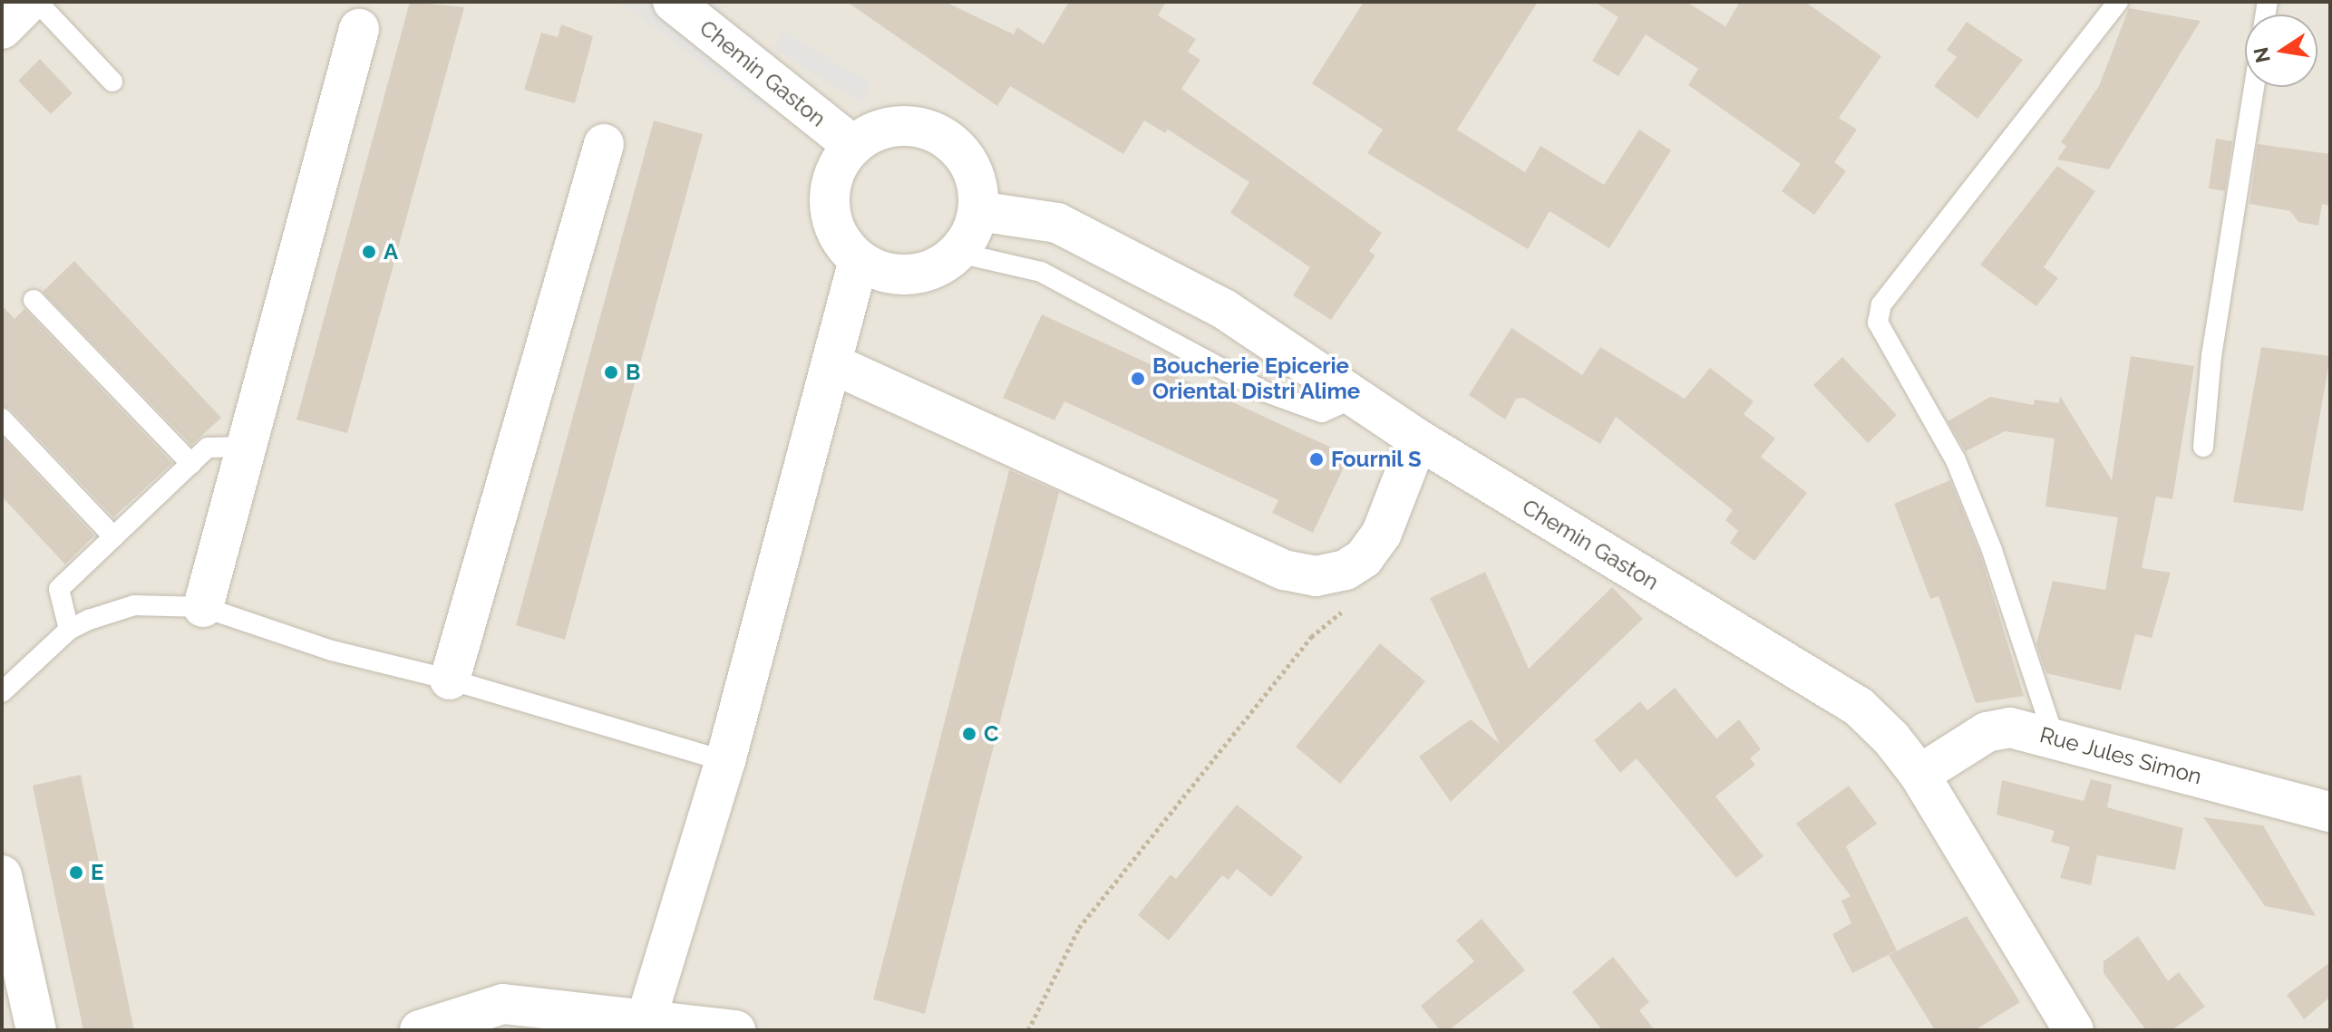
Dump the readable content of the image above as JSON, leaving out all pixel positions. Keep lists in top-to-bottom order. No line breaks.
{"streets":{"street":["Chemin Gaston","Rue Jules Simon"]},"crossings":[["Chemin Gaston","Rue Jules Simon"]],"places":["A","B","Boucherie Epicerie Oriental Distri Alime","Fournil S","C","E"],"north":"left"}
